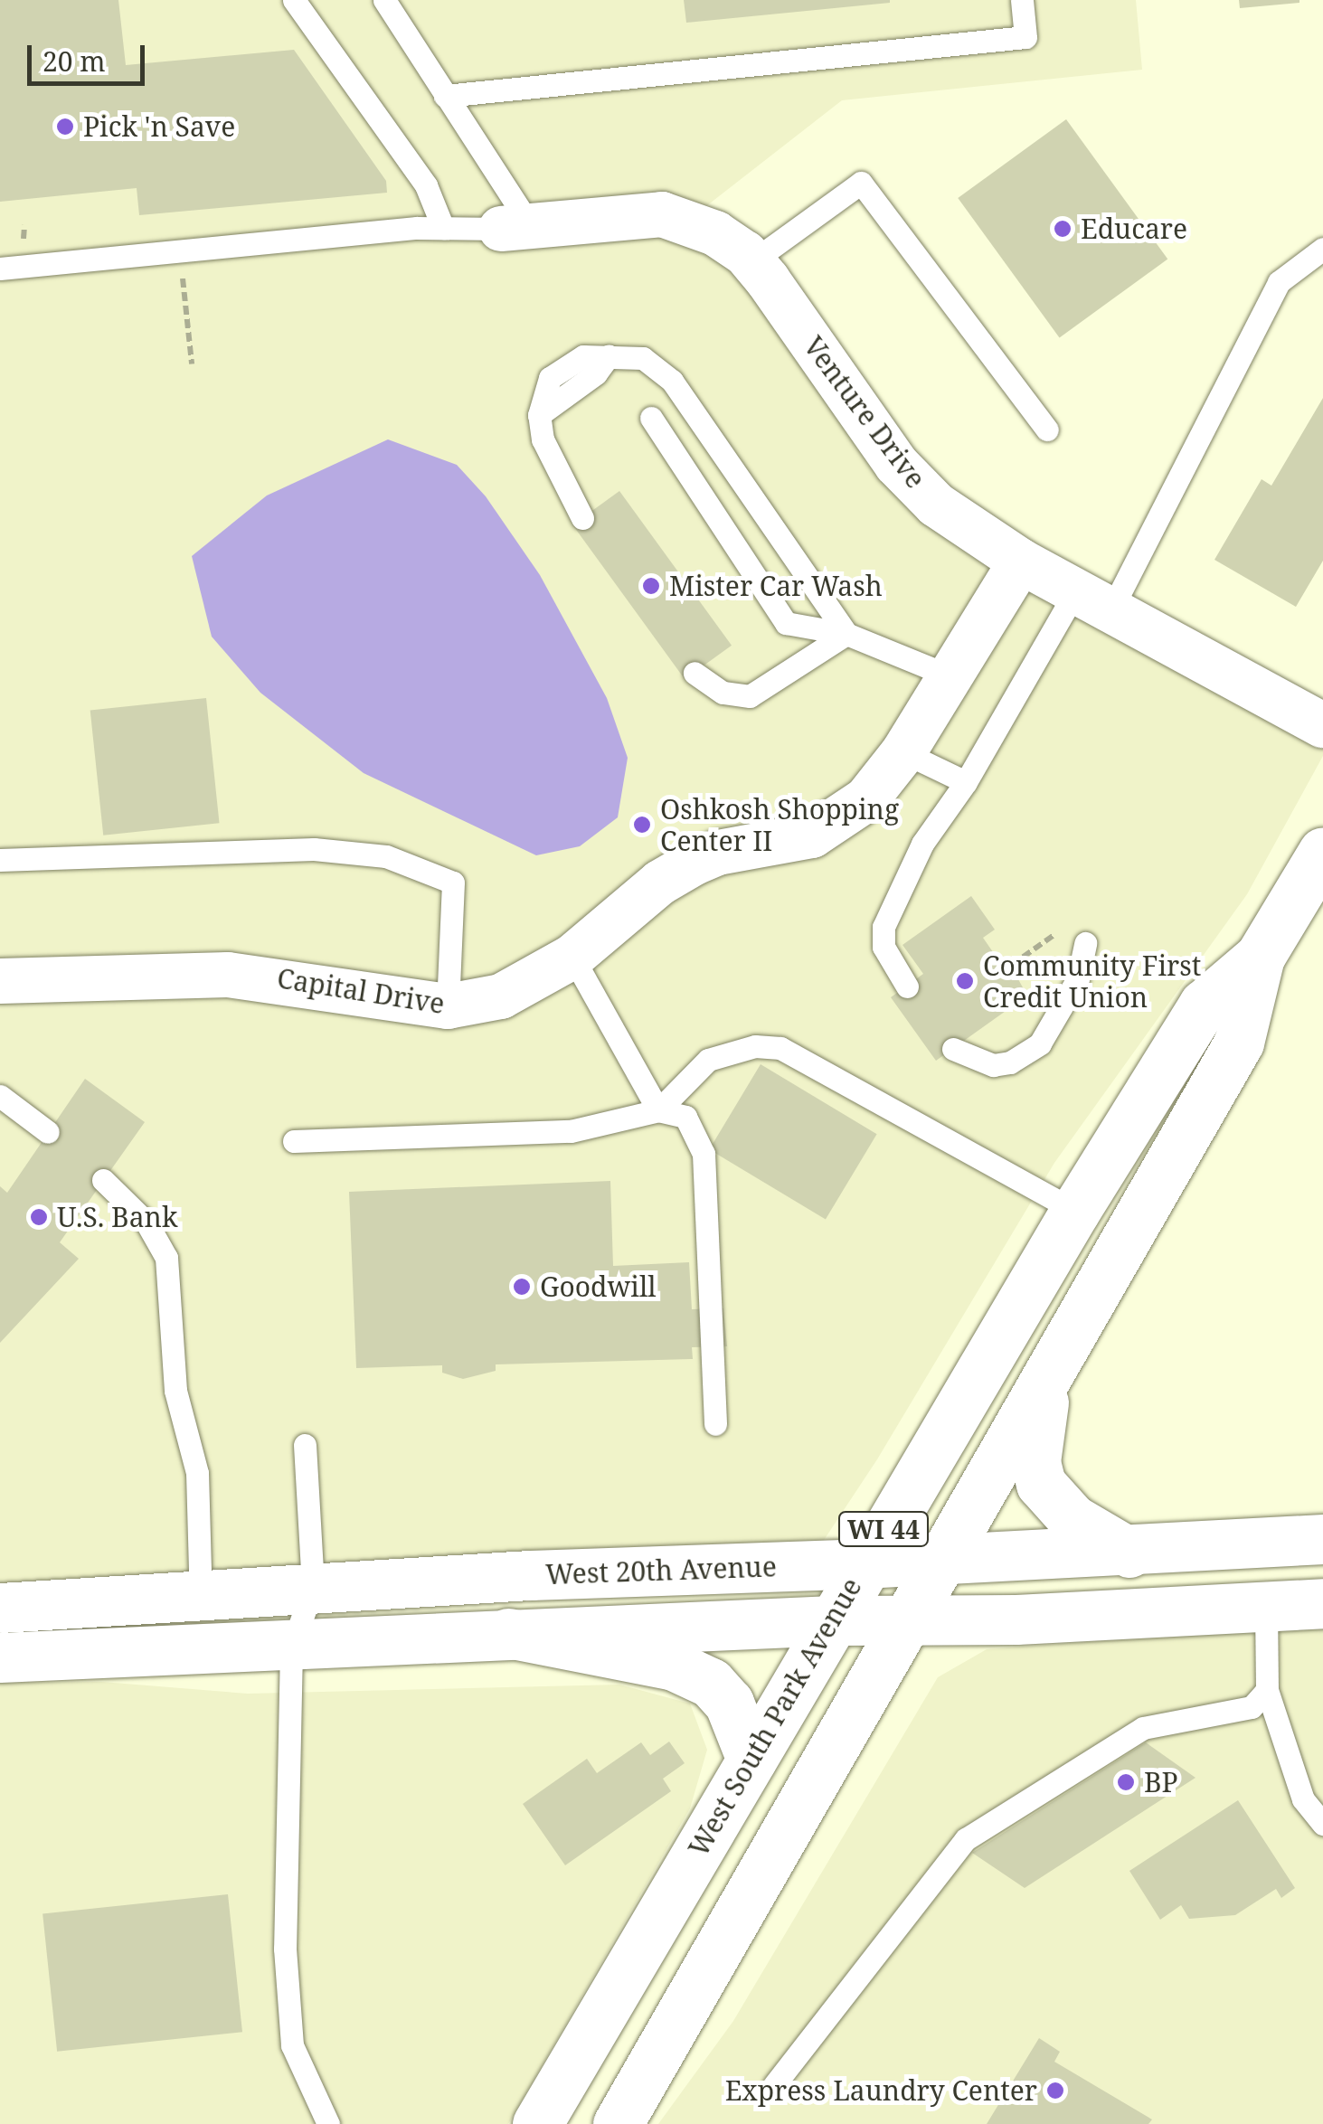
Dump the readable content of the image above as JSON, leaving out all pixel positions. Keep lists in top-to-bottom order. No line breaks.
{"streets":{"main road":["WI 44","West 20th Avenue","West South Park Avenue"],"street":["Venture Drive","Capital Drive"]},"crossings":[["Venture Drive","Capital Drive"],["West 20th Avenue","West South Park Avenue"]],"places":["Pick 'n Save","Educare","Mister Car Wash","Oshkosh Shopping Center II","Community First Credit Union","U.S. Bank","Goodwill","BP","Express Laundry Center"],"scale_bar":"20 m"}
